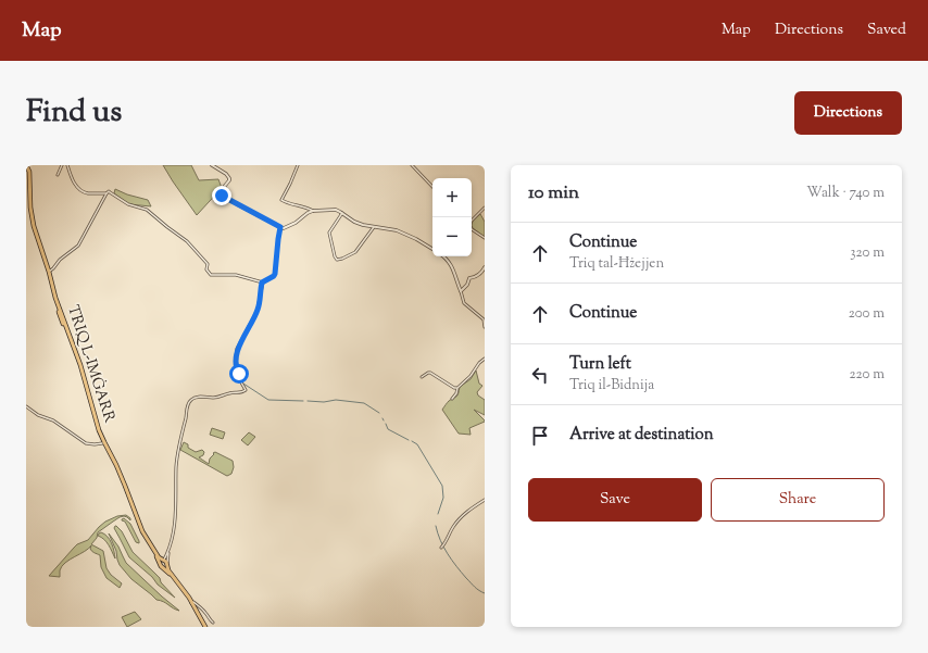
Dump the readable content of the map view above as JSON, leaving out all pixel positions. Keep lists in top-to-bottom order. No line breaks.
{"streets":{"main road":["TRIQ L-IMĠARR"]},"page":{"header":"Map","nav":["Map","Directions","Saved"],"title":"Find us","buttons":["Directions",["Save","Share"]],"heading":["10 min","Walk · 740 m"],"map_buttons":["+","−"],"list":[["Continue","Triq tal-Ħżejjen","320 m"],["Continue","200 m"],["Turn left","Triq il-Bidnija","220 m"],"Arrive at destination"]}}
